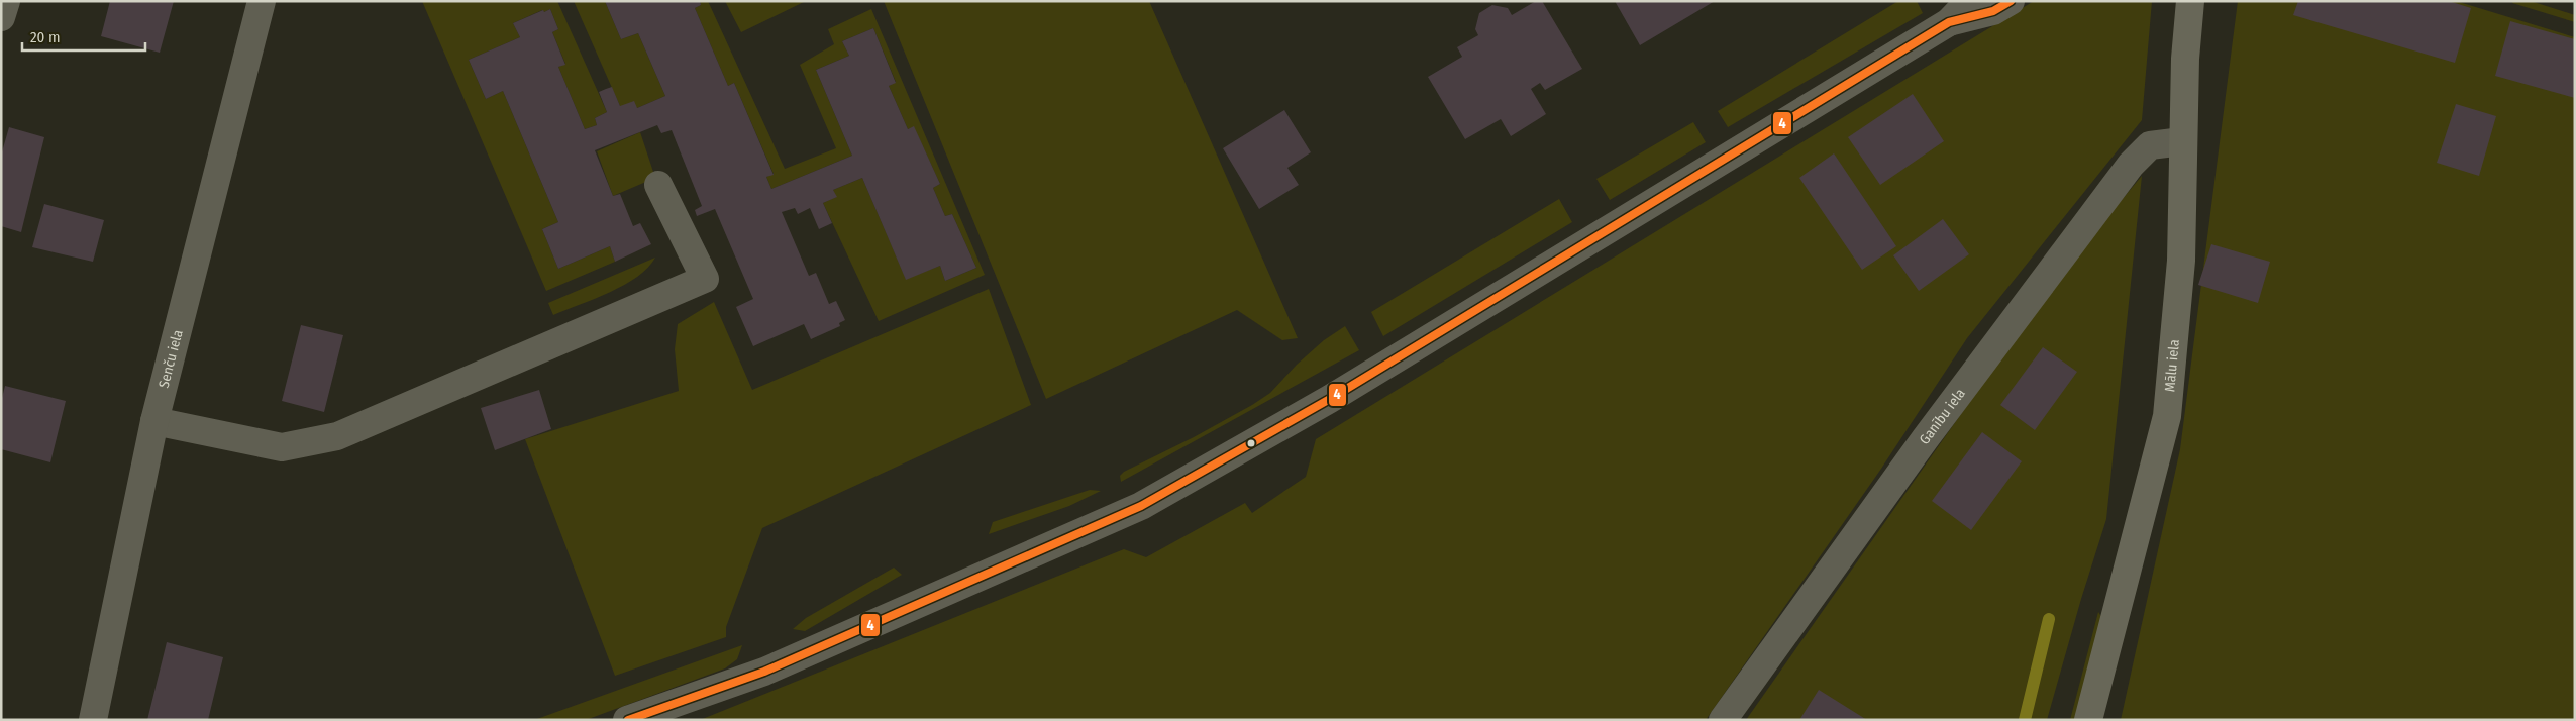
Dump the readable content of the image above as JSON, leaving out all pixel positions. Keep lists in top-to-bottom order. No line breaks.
{"streets":{"main road":["Mālu iela"],"street":["Senču iela","Ganību iela"]},"crossings":[["Mālu iela","Ganību iela"]],"lines":["transit line 4"],"scale_bar":"20 m"}
